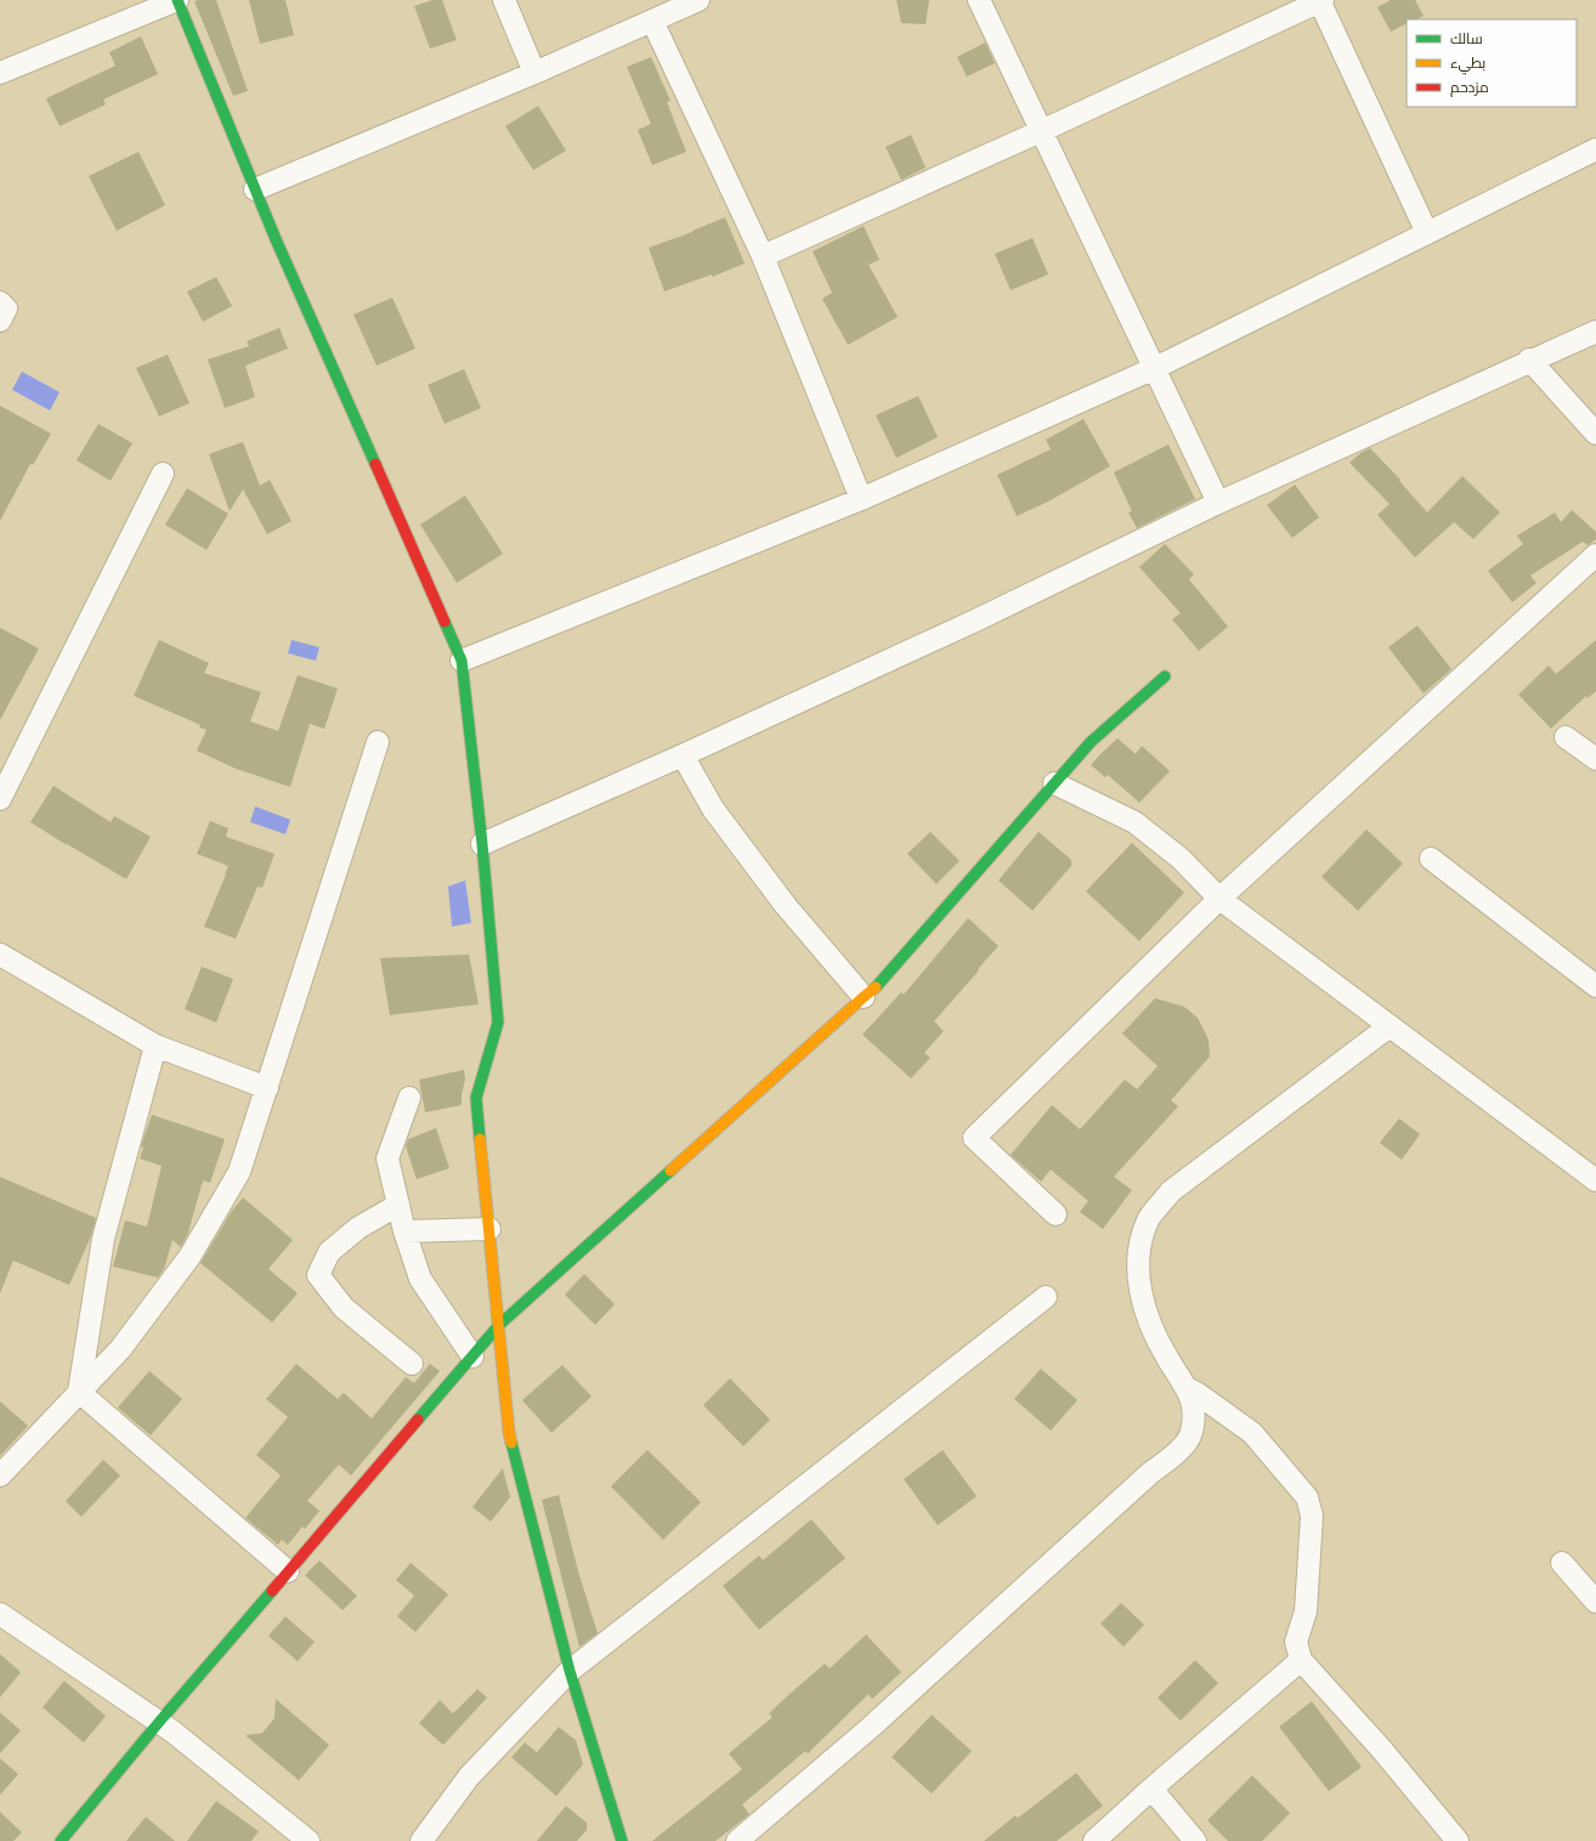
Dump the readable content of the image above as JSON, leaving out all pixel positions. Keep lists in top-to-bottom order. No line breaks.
{"legend":["سالك","بطيء","مزدحم"]}
